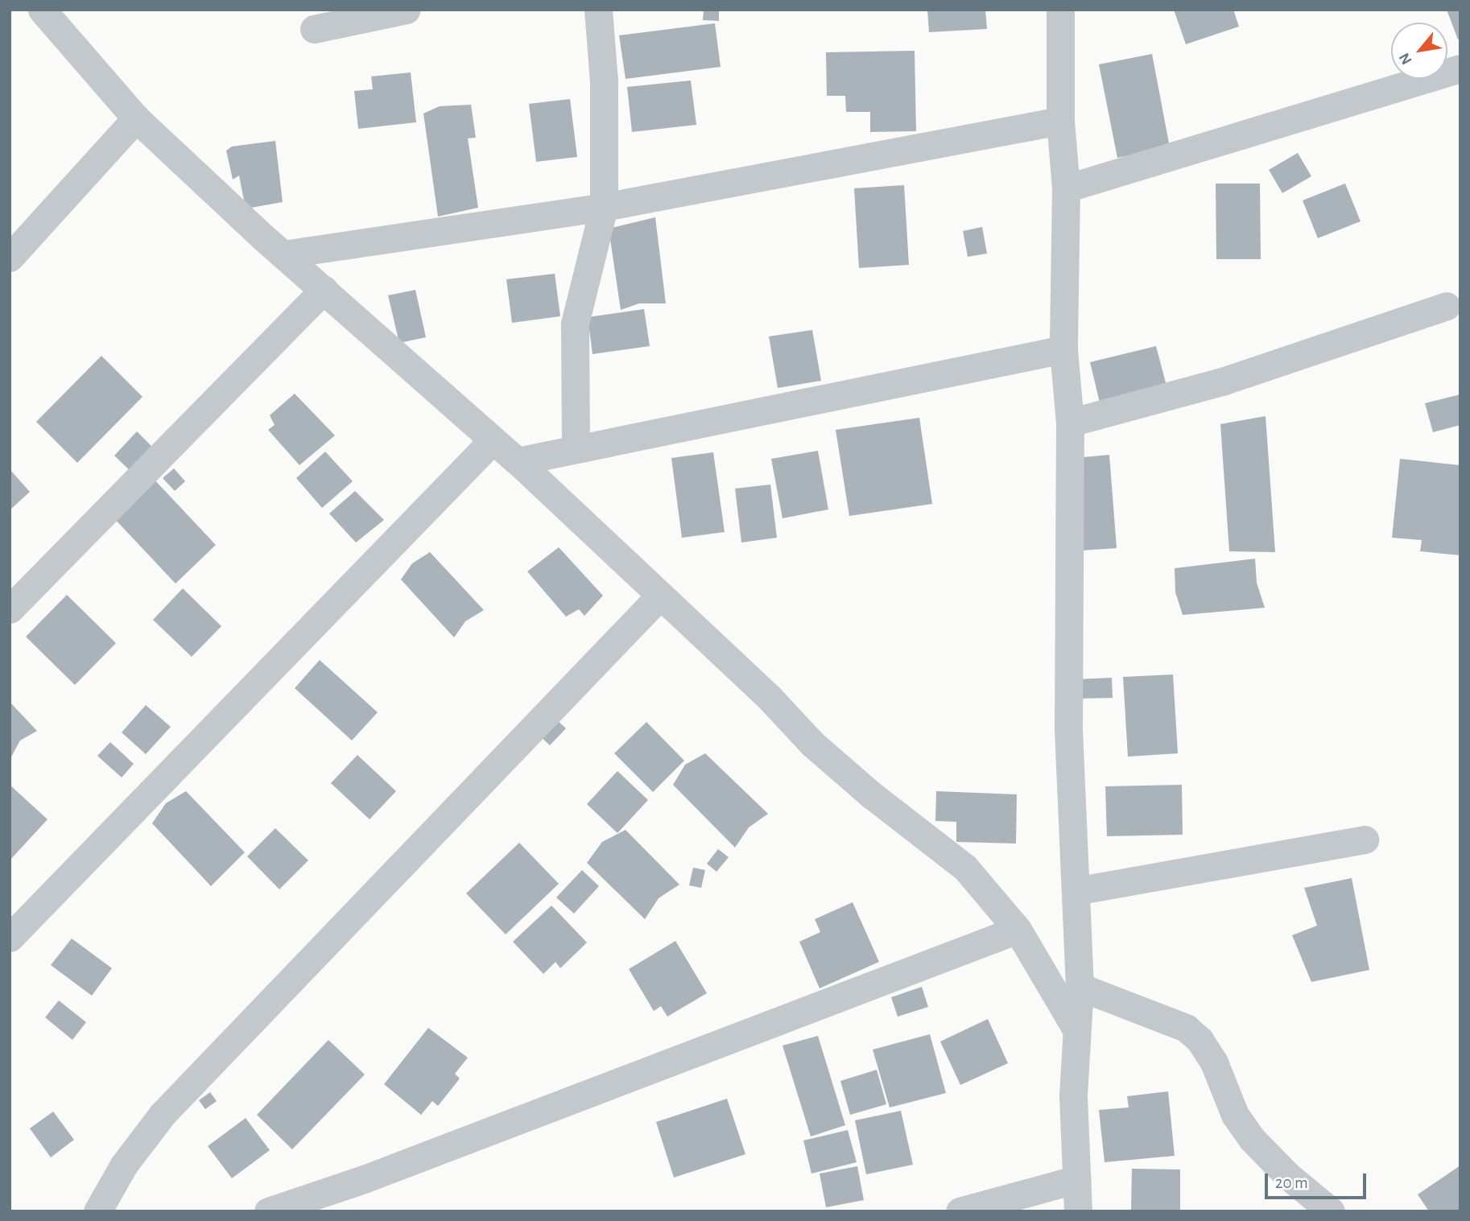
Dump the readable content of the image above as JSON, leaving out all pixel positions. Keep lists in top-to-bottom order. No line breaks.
{"scale_bar":"20 m","north":"bottom left"}
